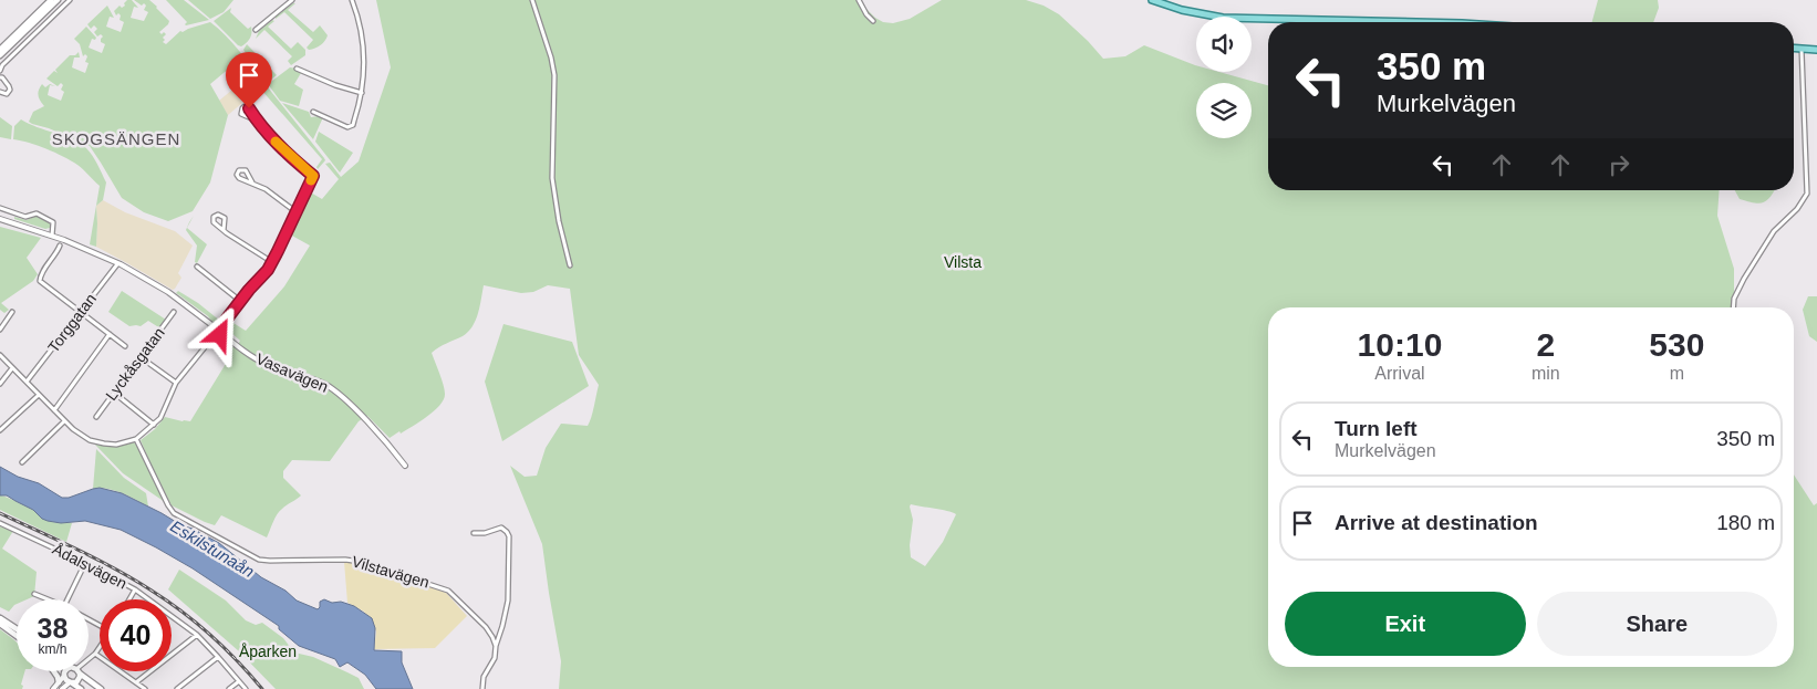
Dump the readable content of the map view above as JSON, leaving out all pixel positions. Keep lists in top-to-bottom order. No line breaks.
{"streets":{"street":["Torggatan","Lyckåsgatan","Vasavägen","Ådalsvägen","Vilstavägen"]},"districts":["SKOGSÄNGEN"],"water":["Eskilstunaån"],"parks":["Vilsta","Åparken"],"page":{"turn":["350 m","Murkelvägen"],"eta":["10:10","Arrival","2","min","530","m"],"list":[{"name":"Turn left","note":"Murkelvägen","value":"350 m"},{"name":"Arrive at destination","value":"180 m"}],"buttons":["Exit","Share"],"speed":"38 km/h","limit":"40"}}
